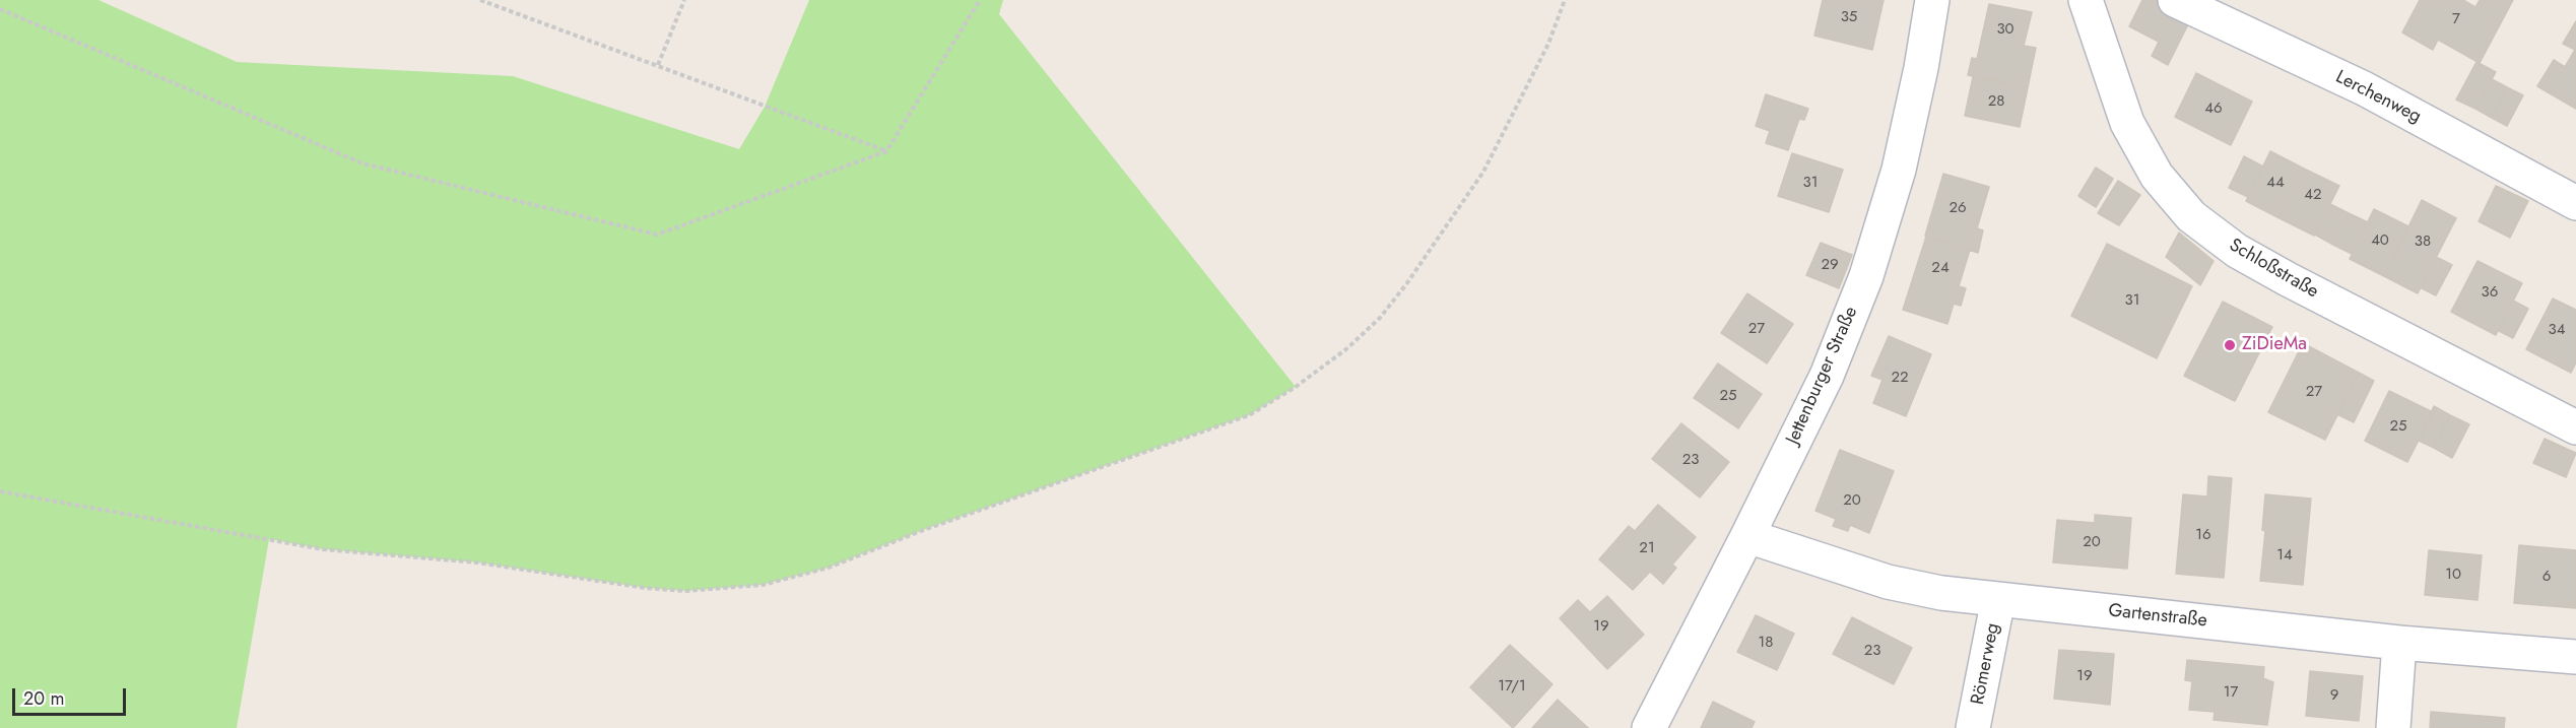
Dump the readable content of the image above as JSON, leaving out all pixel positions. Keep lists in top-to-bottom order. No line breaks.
{"streets":{"street":["Lerchenweg","Schloßstraße","Jettenburger Straße","Gartenstraße","Römerweg"]},"crossings":[["Jettenburger Straße","Gartenstraße"],["Gartenstraße","Römerweg"]],"places":["ZiDieMa"],"house_numbers":["35","7","30","28","46","31","44","42","26","40","38","29","24","36","31","27","34","22","27","25","25","23","20","16","20","21","14","10","6","19","18","23","19","17/1","17","9"],"scale_bar":"20 m"}
